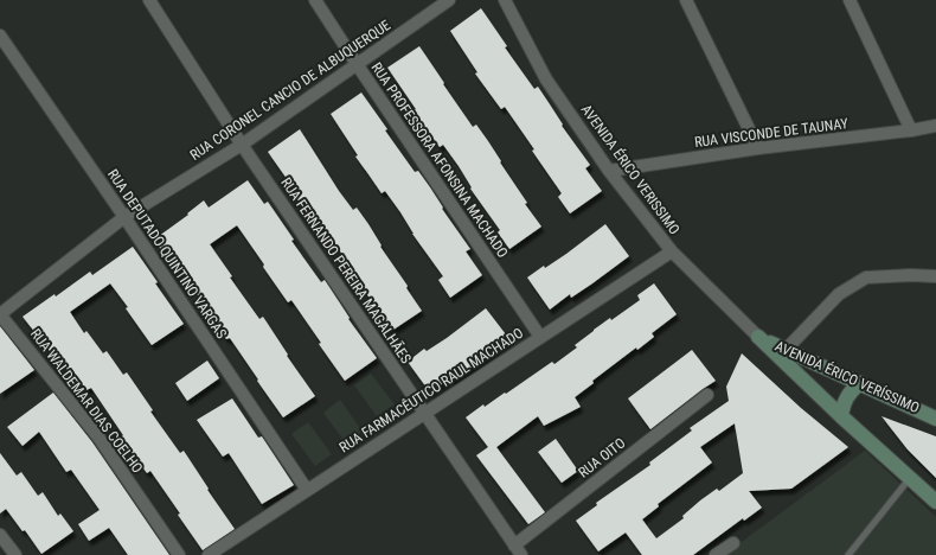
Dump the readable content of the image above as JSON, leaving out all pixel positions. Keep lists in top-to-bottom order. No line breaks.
{"streets":{"street":["RUA CORONEL CANCIO DE ALBUQUERQUE","RUA VISCONDE DE TAUNAY","RUA PROFESSORA AFONSINA MACHADO","AVENIDA ÉRICO VERISSIMO","RUA DEPUTADO QUINTINO VARGAS","RUA FERNANDO PEREIRA MAGALHÃES","AVENIDA ÉRICO VERÍSSIMO","RUA FARMACÊUTICO RAUL MACHADO","RUA WALDEMAR DIAS COELHO","RUA OITO"]},"crossings":[["RUA CORONEL CANCIO DE ALBUQUERQUE","RUA PROFESSORA AFONSINA MACHADO"],["RUA CORONEL CANCIO DE ALBUQUERQUE","RUA DEPUTADO QUINTINO VARGAS"],["RUA CORONEL CANCIO DE ALBUQUERQUE","RUA FERNANDO PEREIRA MAGALHÃES"],["RUA CORONEL CANCIO DE ALBUQUERQUE","RUA WALDEMAR DIAS COELHO"],["RUA VISCONDE DE TAUNAY","AVENIDA ÉRICO VERISSIMO"],["RUA PROFESSORA AFONSINA MACHADO","RUA FARMACÊUTICO RAUL MACHADO"],["AVENIDA ÉRICO VERISSIMO","AVENIDA ÉRICO VERÍSSIMO"],["AVENIDA ÉRICO VERISSIMO","RUA FARMACÊUTICO RAUL MACHADO"],["RUA DEPUTADO QUINTINO VARGAS","RUA FARMACÊUTICO RAUL MACHADO"],["RUA FERNANDO PEREIRA MAGALHÃES","RUA FARMACÊUTICO RAUL MACHADO"],["RUA FERNANDO PEREIRA MAGALHÃES","RUA OITO"]]}
